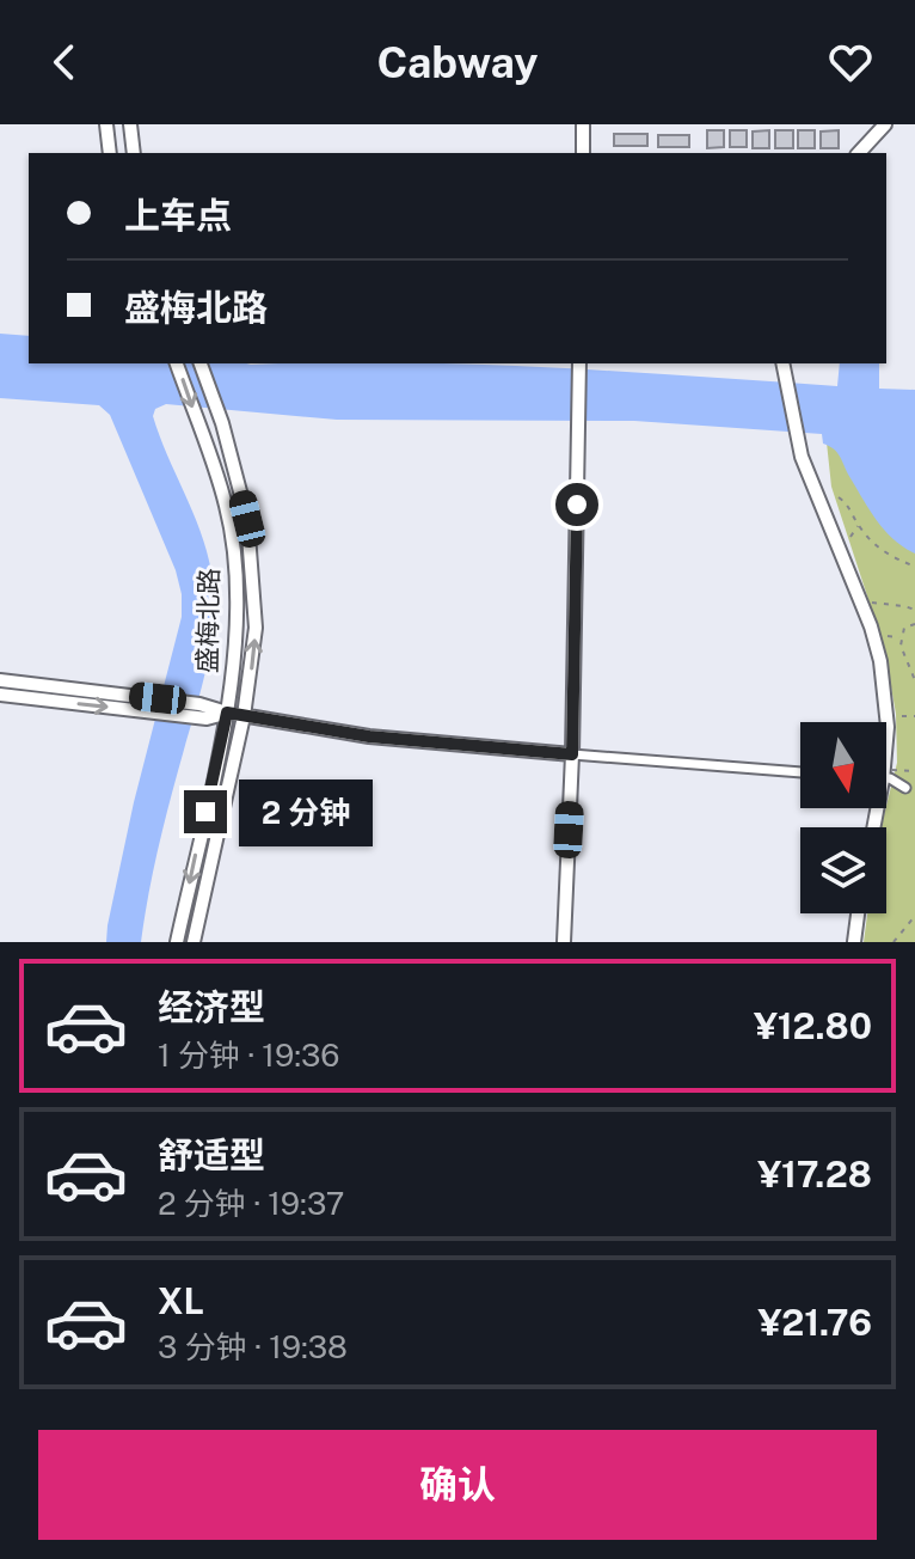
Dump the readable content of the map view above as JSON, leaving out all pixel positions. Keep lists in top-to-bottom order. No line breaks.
{"streets":{"main road":["盛梅北路"]},"north":"bottom","page":{"header":"Cabway","banner":["上车点","盛梅北路"],"bubble":"2 分钟","list":[{"name":"经济型","note":"1 分钟 · 19:36","value":"¥12.80"},{"name":"舒适型","note":"2 分钟 · 19:37","value":"¥17.28"},{"name":"XL","note":"3 分钟 · 19:38","value":"¥21.76"}],"buttons":"确认"}}
